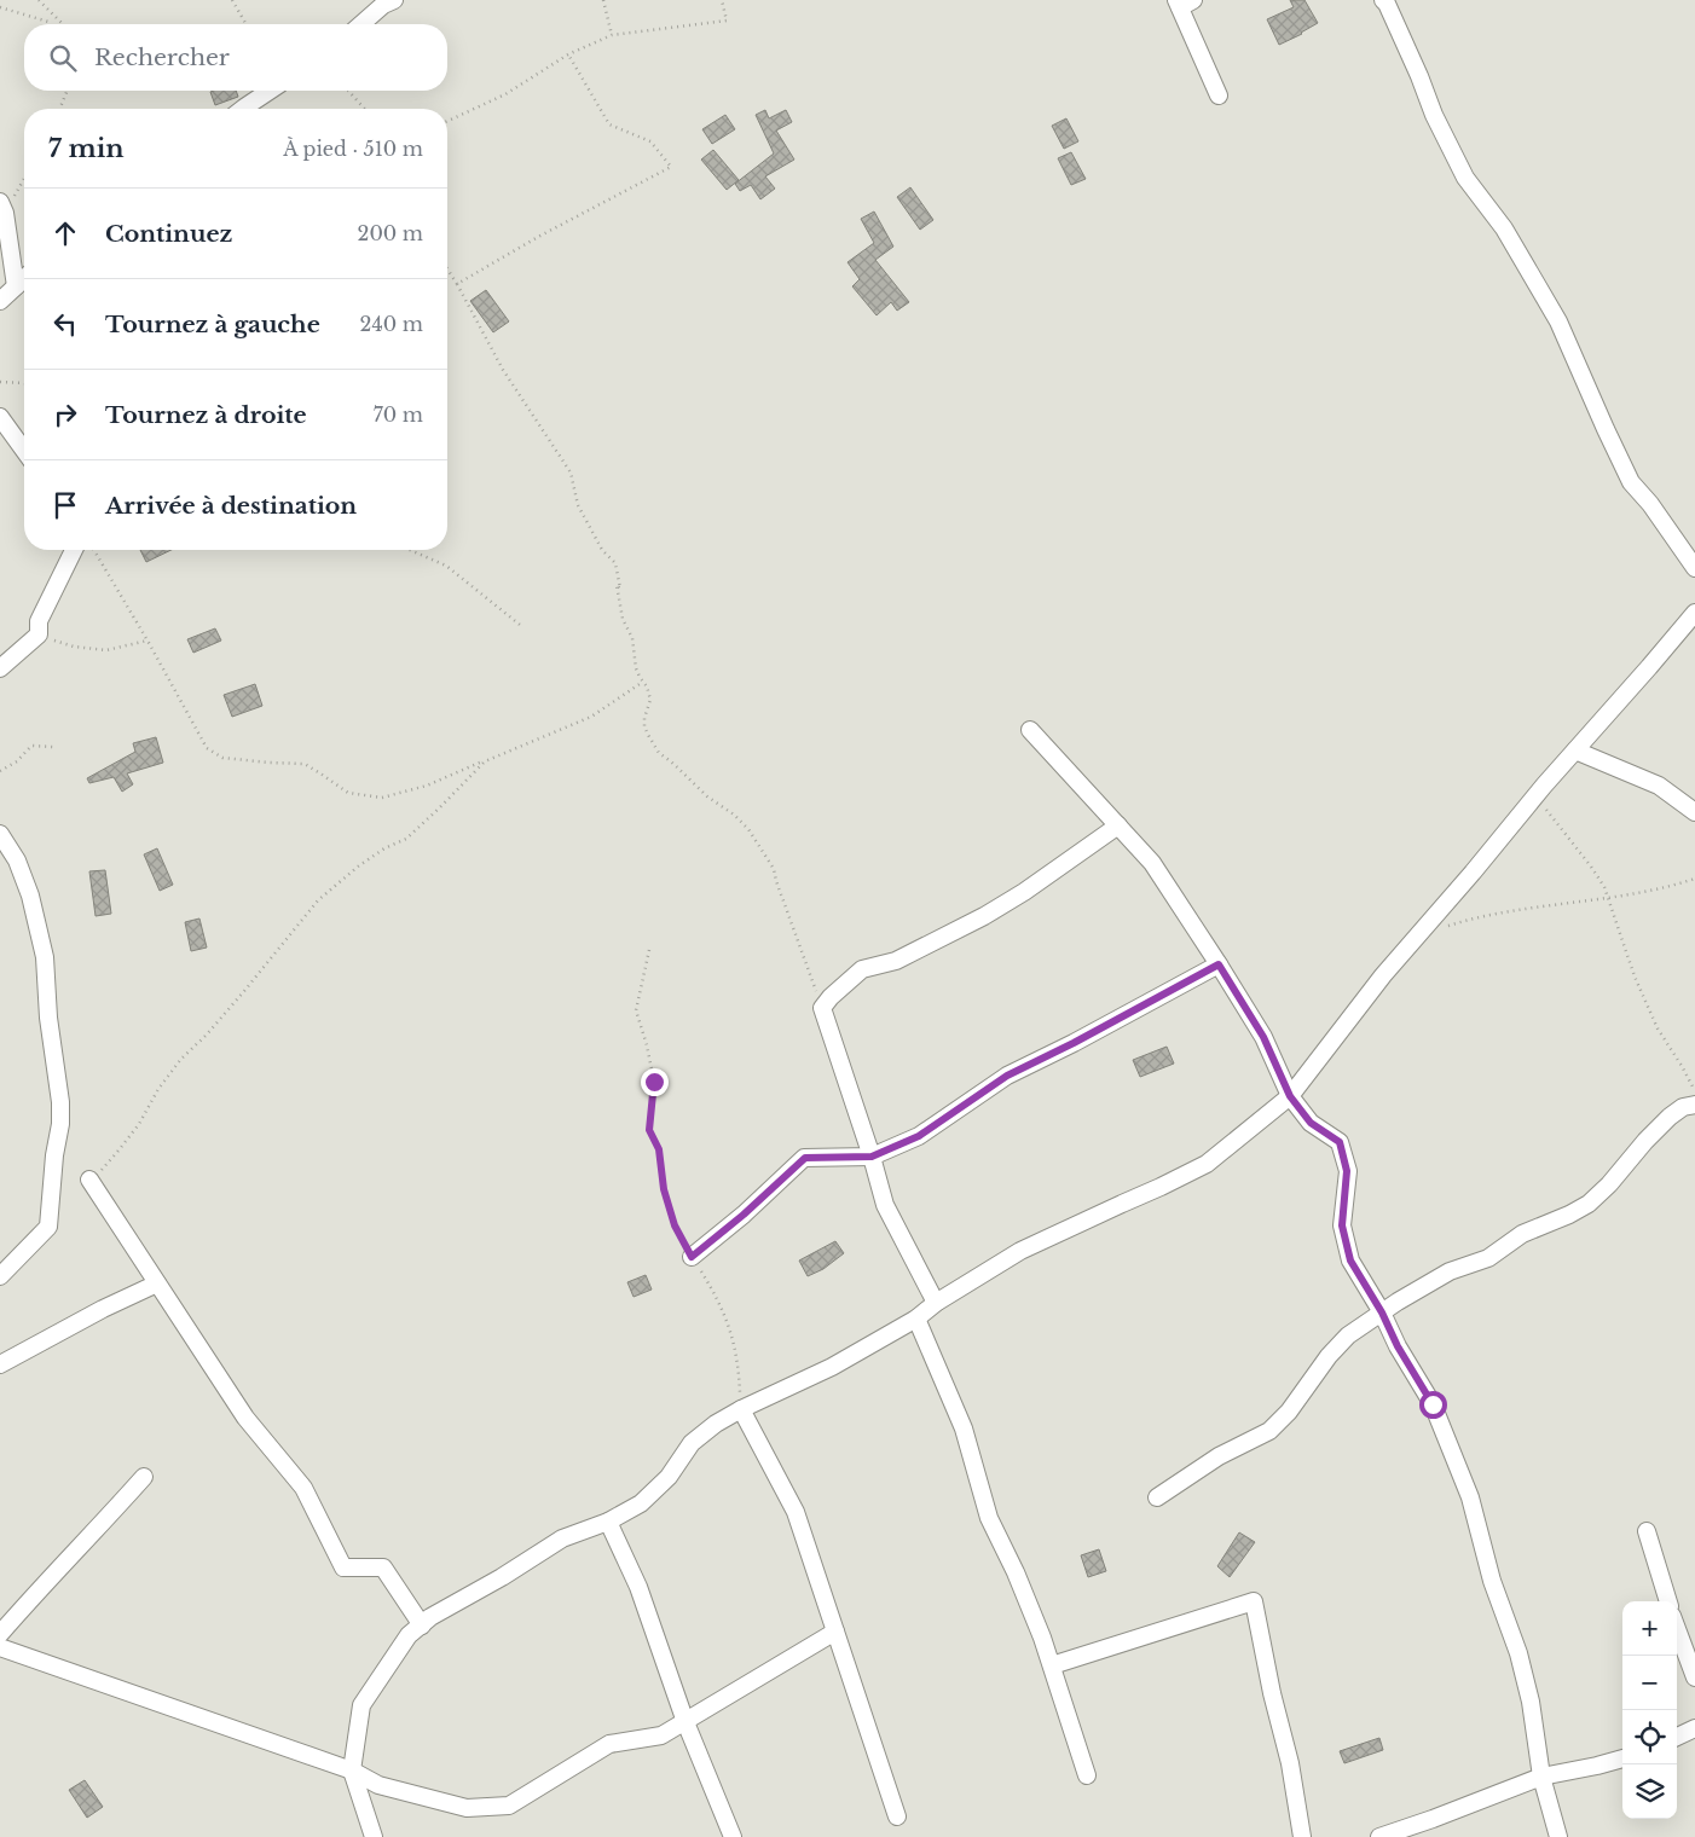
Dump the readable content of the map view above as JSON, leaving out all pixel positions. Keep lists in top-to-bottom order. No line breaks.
{"page":{"search":"Rechercher","heading":["7 min","À pied · 510 m"],"list":[["Continuez","200 m"],["Tournez à gauche","240 m"],["Tournez à droite","70 m"],"Arrivée à destination"],"map_buttons":["+","−"]}}
